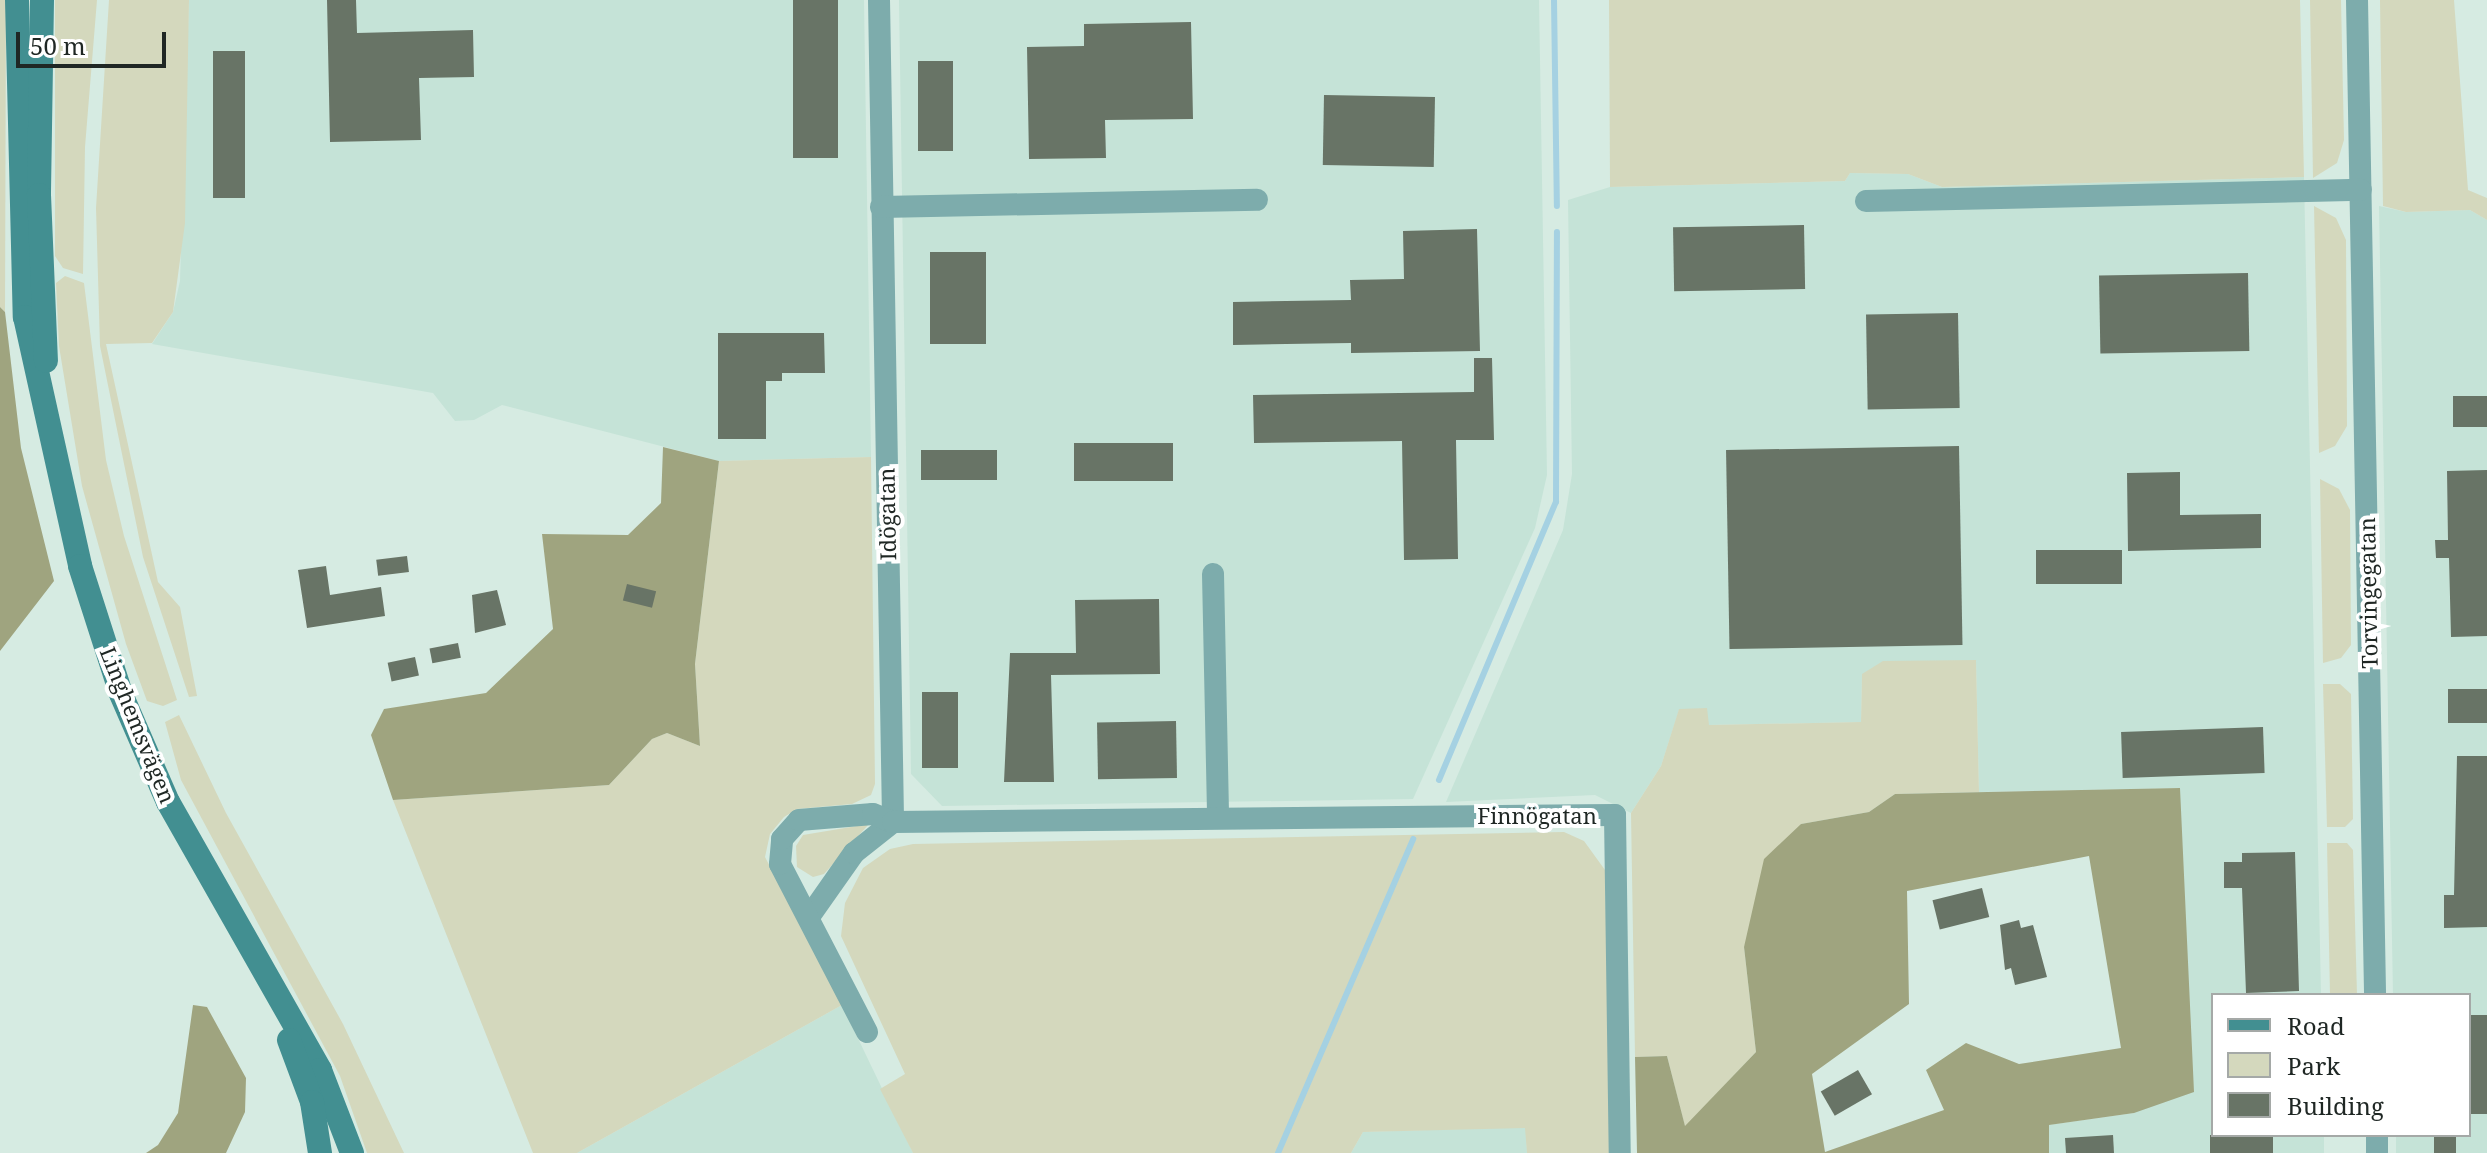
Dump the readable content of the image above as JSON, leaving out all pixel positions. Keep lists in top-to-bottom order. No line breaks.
{"streets":{"main road":["Linghemsvägen"],"street":["Idögatan","Torvingegatan","Finnögatan"]},"crossings":[["Idögatan","Finnögatan"]],"legend":["Road","Park","Building"],"scale_bar":"50 m"}
